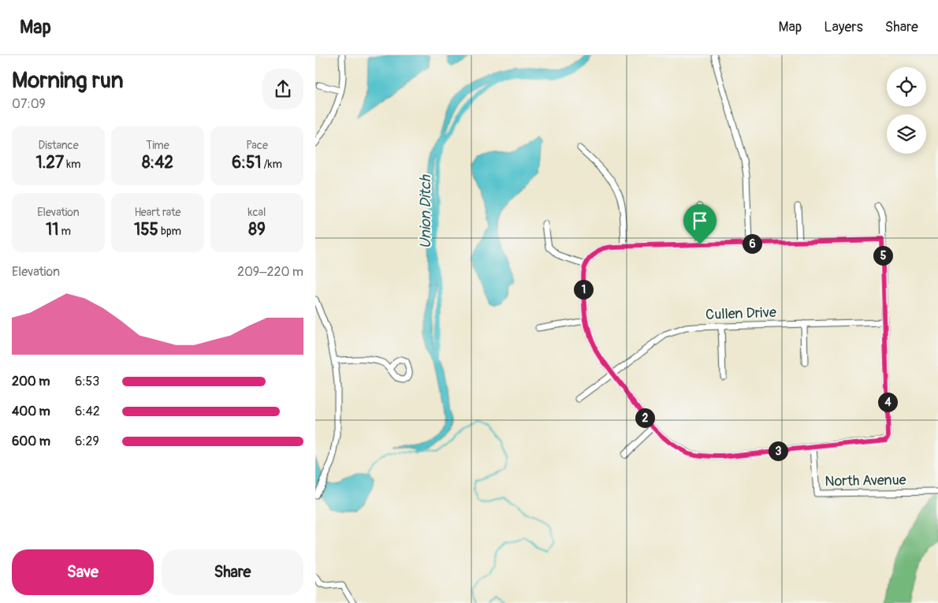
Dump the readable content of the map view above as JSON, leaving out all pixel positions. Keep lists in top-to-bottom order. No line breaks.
{"streets":{"street":["Cullen Drive","North Avenue"]},"water":["Union Ditch"],"page":{"header":"Map","nav":["Map","Layers","Share"],"heading":["Morning run","07:09"],"stats":[["Distance","1.27 km"],["Time","8:42"],["Pace","6:51 /km"],["Elevation","11 m"],["Heart rate","155 bpm"],["kcal","89"]],"pins":["6","5","1","4","2","3"],"chart":["Elevation","209–220 m"],"list":[{"name":"200 m","note":"6:53"},{"name":"400 m","note":"6:42"},{"name":"600 m","note":"6:29"}],"buttons":["Save","Share"]}}
